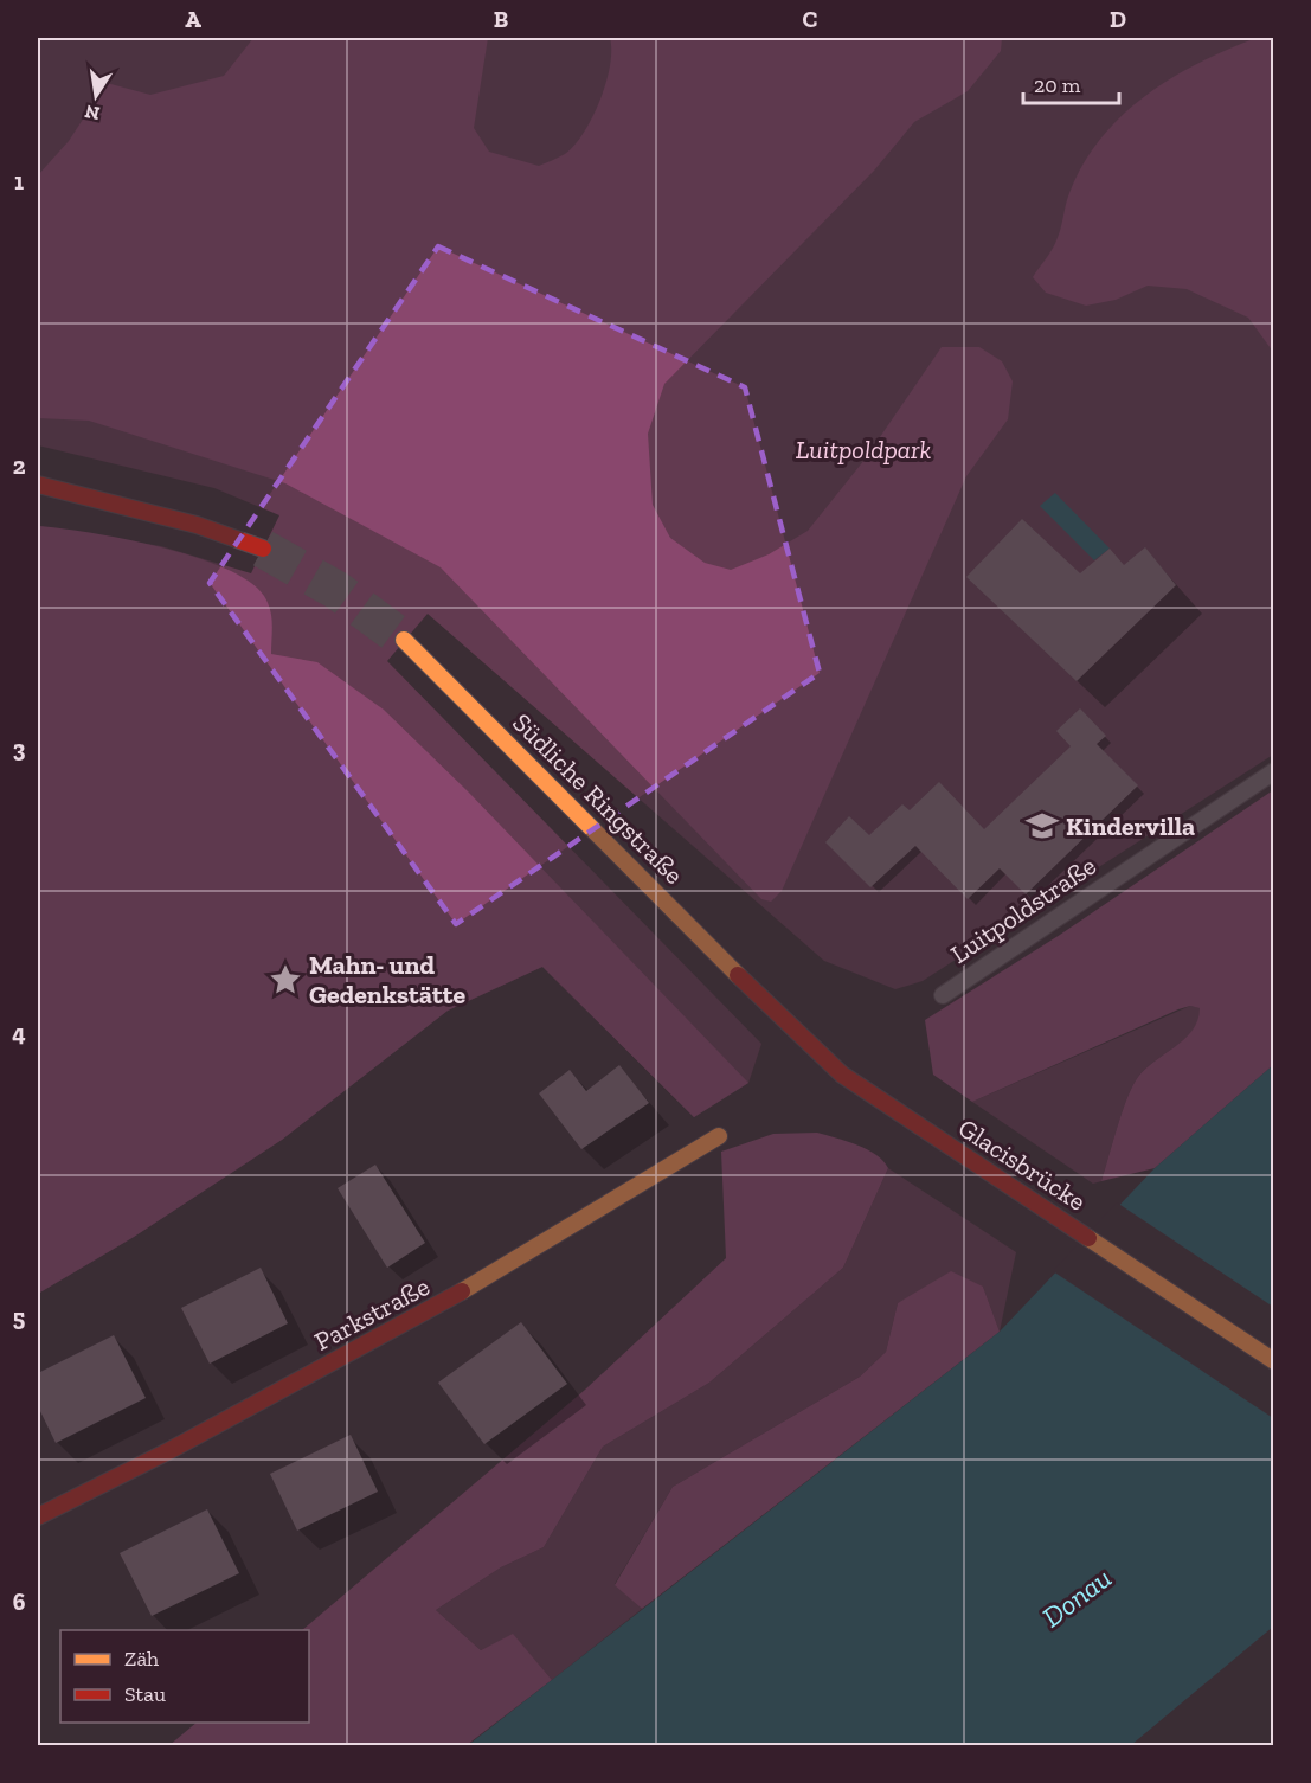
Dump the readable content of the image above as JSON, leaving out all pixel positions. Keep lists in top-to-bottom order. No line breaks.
{"streets":{"main road":["Südliche Ringstraße","Glacisbrücke","Parkstraße"],"lane":["Luitpoldstraße"]},"crossings":[["Südliche Ringstraße","Glacisbrücke"]],"water":["Donau"],"parks":["Luitpoldpark"],"places":{"school or university":["Kindervilla"],"place":["Mahn- und Gedenkstätte"]},"legend":["Zäh","Stau"],"scale_bar":"20 m","north":"bottom","grid":{"columns":["A","B","C","D"],"rows":["1","2","3","4","5","6"]}}
